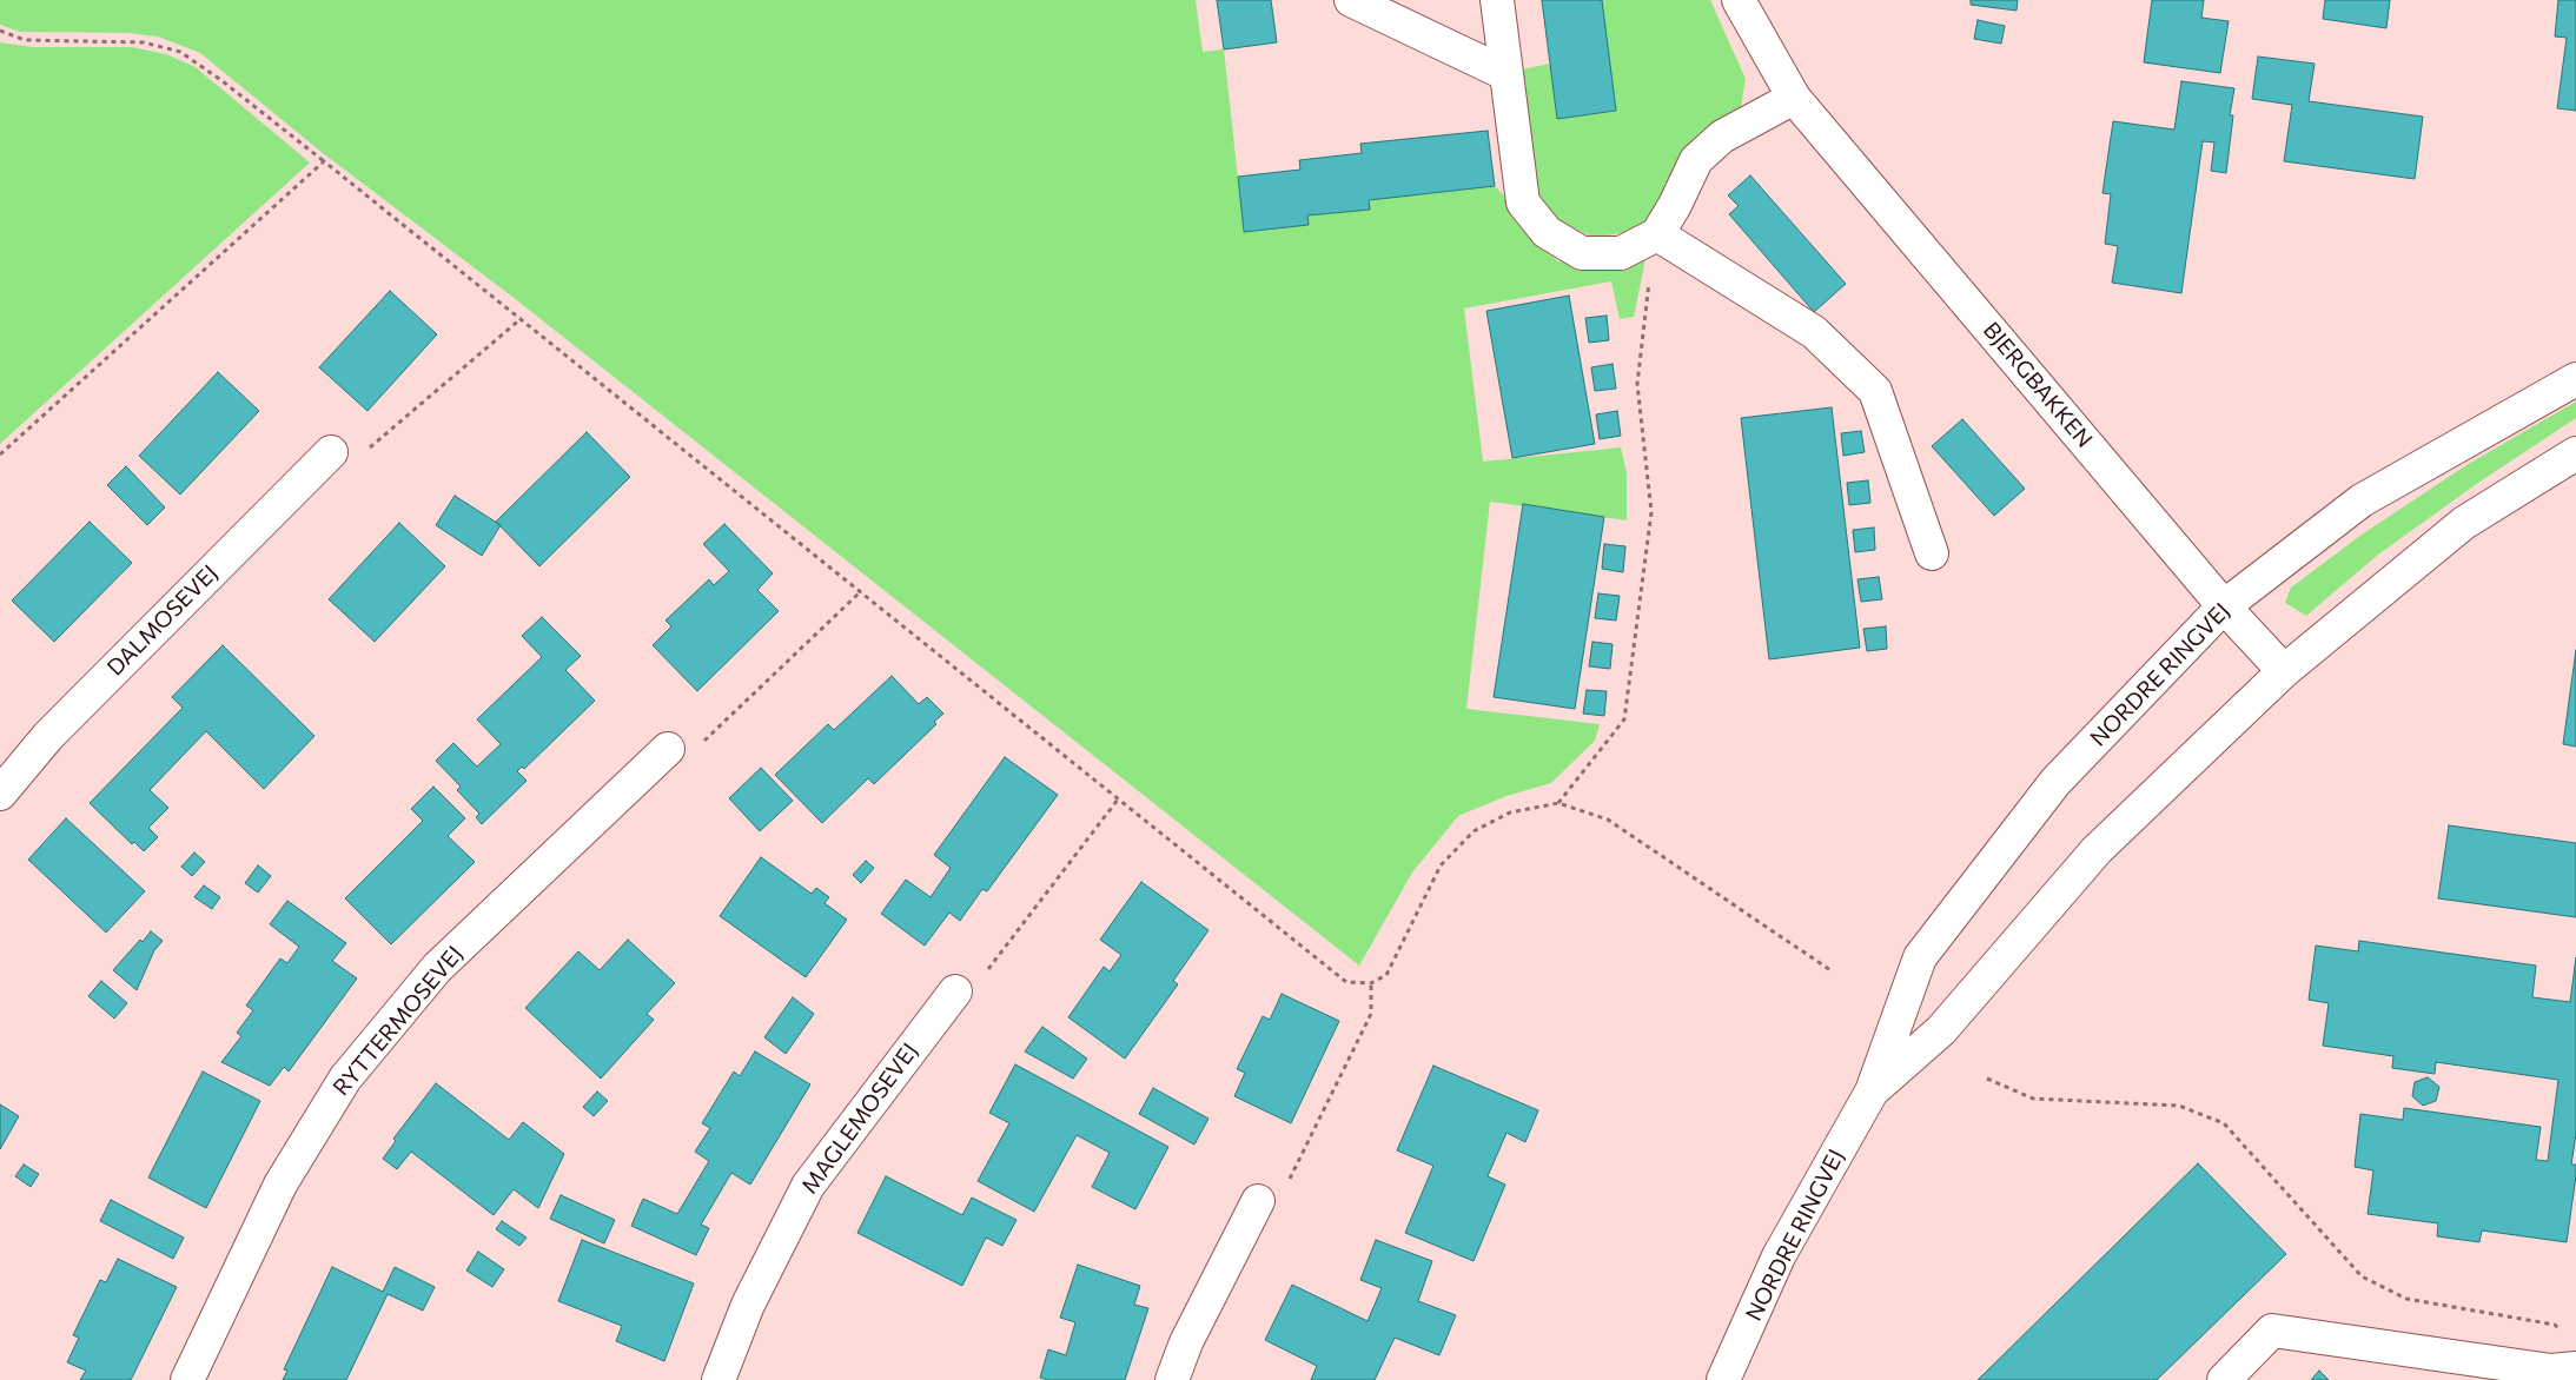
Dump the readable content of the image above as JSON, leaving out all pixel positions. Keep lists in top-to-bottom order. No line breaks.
{"streets":{"street":["BJERGBAKKEN","DALMOSEVEJ","NORDRE RINGVEJ","RYTTERMOSEVEJ","MAGLEMOSEVEJ"]},"crossings":[["BJERGBAKKEN","NORDRE RINGVEJ"]]}
